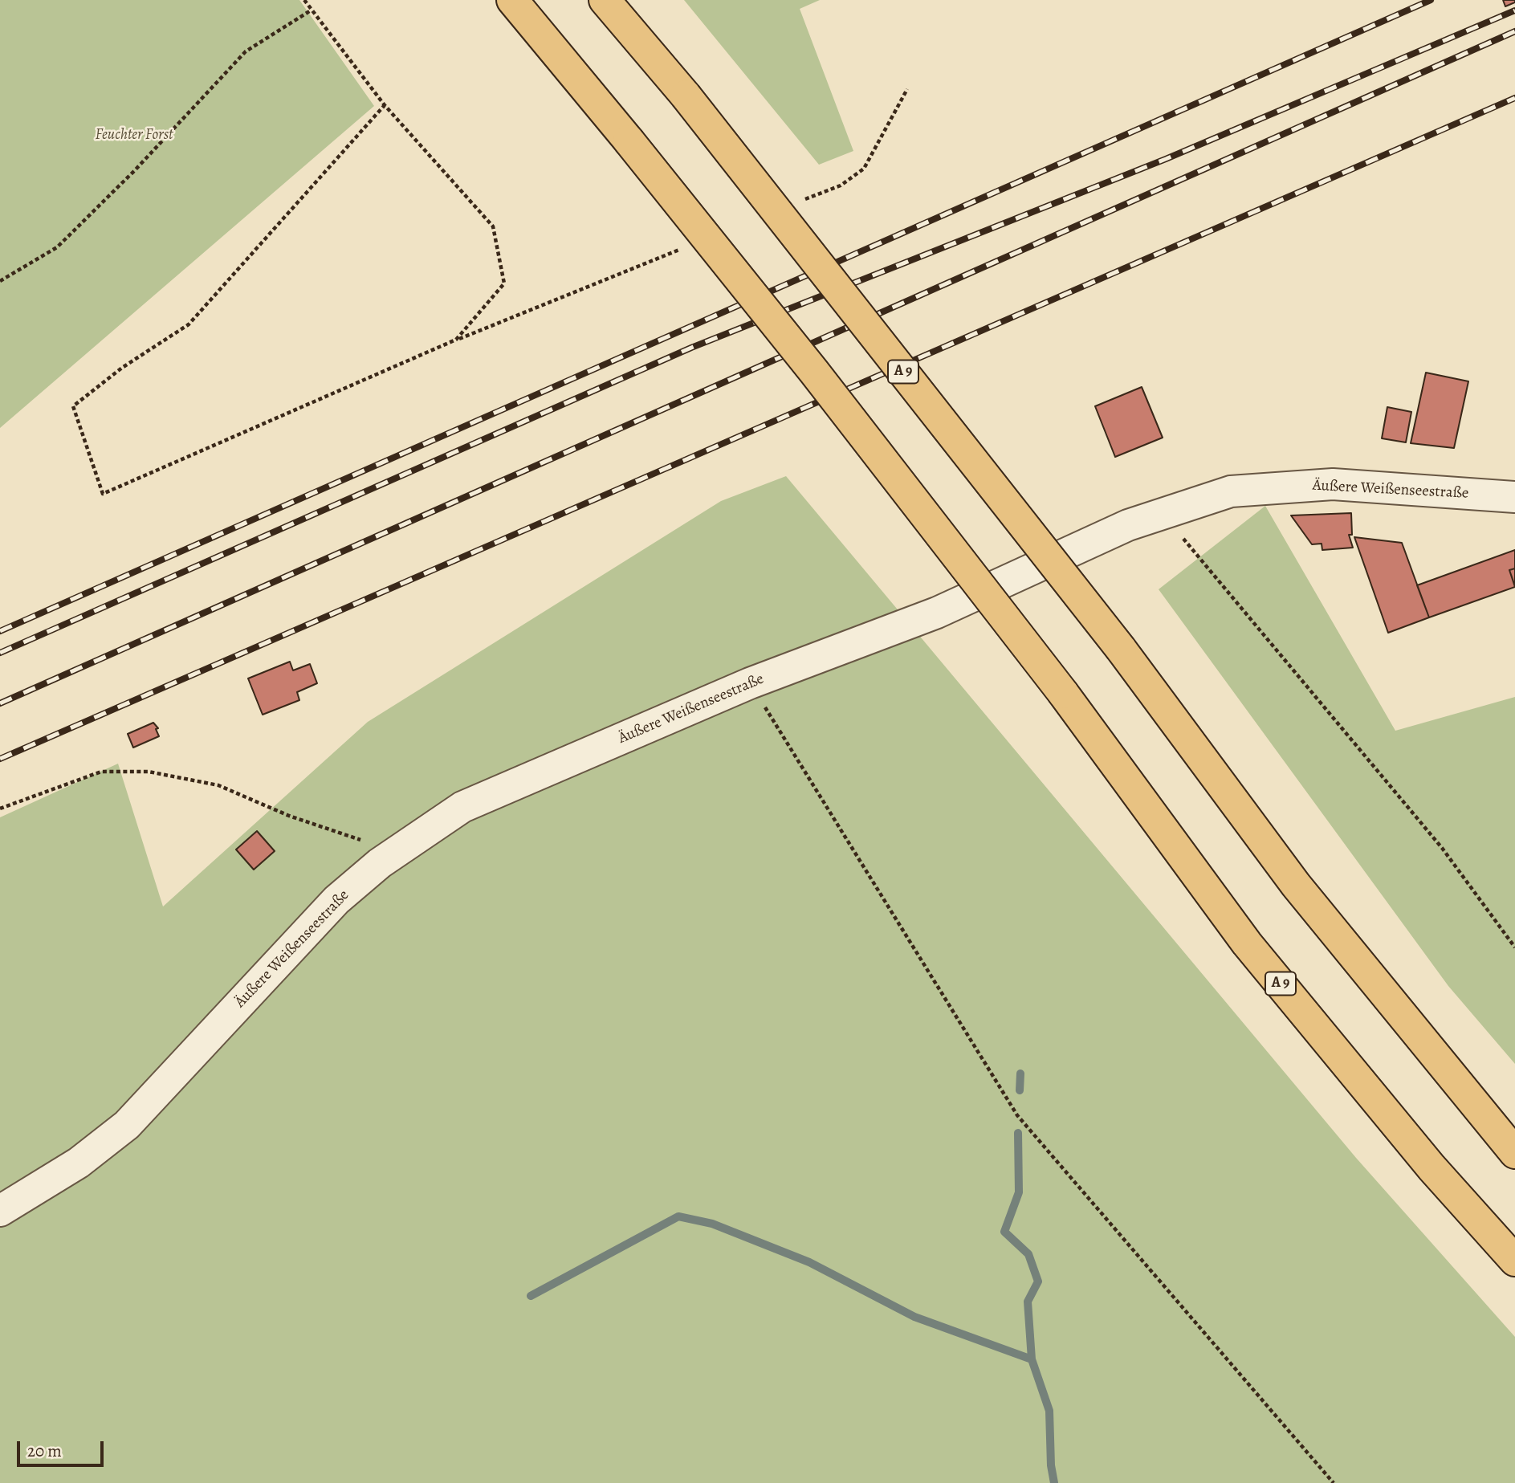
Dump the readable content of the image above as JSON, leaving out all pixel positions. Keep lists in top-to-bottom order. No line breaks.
{"streets":{"highway":["A 9"],"street":["Äußere Weißenseestraße"]},"parks":["Feuchter Forst"],"scale_bar":"20 m"}
